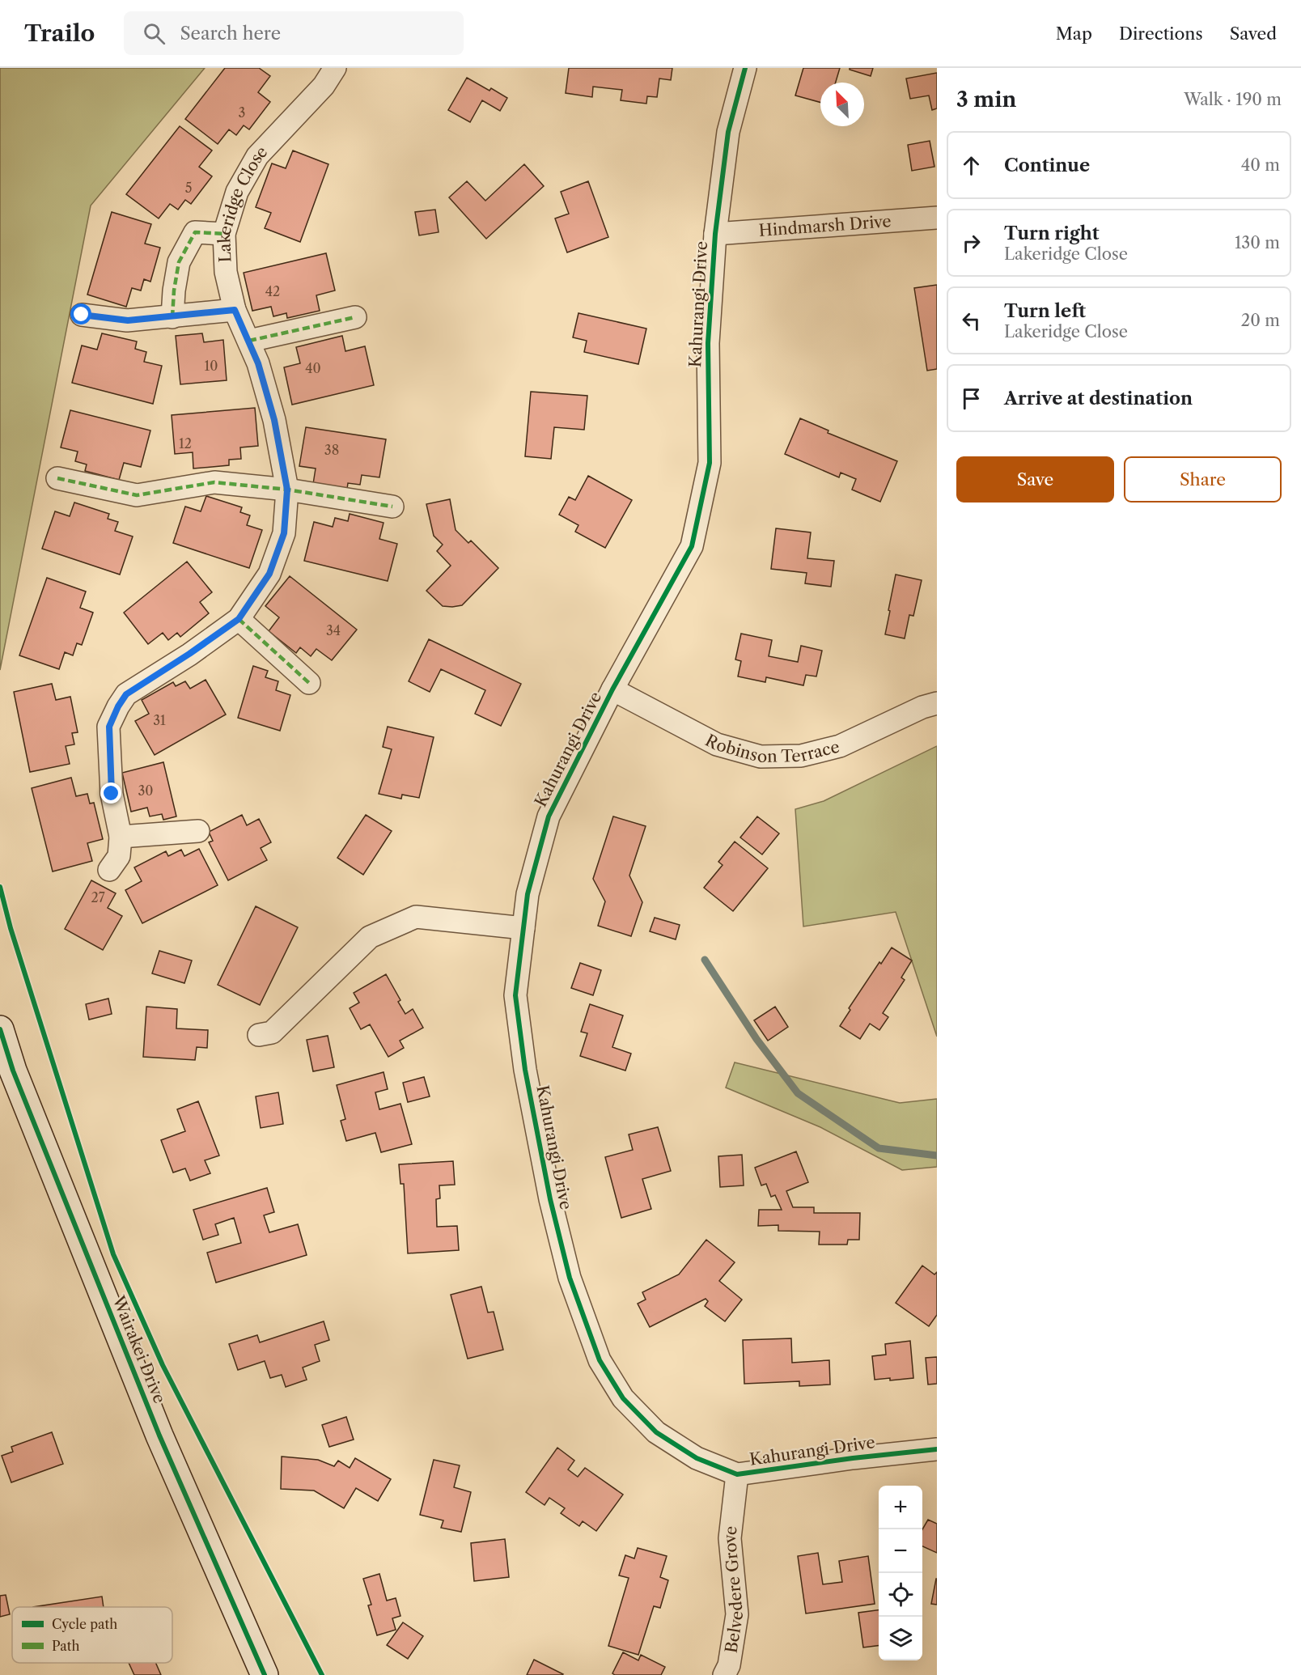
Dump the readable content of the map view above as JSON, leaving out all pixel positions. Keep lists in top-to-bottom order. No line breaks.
{"streets":{"main road":["Wairakei Drive"],"street":["Lakeridge Close","Hindmarsh Drive","Kahurangi Drive","Robinson Terrace","Belvedere Grove"]},"crossings":[["Hindmarsh Drive","Kahurangi Drive"],["Kahurangi Drive","Robinson Terrace"],["Kahurangi Drive","Belvedere Grove"]],"house_numbers":["3","5","42","10","40","12","38","34","31","30","27"],"legend":["Cycle path","Path"],"north":"top left","page":{"header":"Trailo","search":"Search here","nav":["Map","Directions","Saved"],"heading":["3 min","Walk · 190 m"],"list":[["Continue","40 m"],["Turn right","Lakeridge Close","130 m"],["Turn left","Lakeridge Close","20 m"],"Arrive at destination"],"buttons":["Save","Share"],"map_buttons":["+","−"]}}
